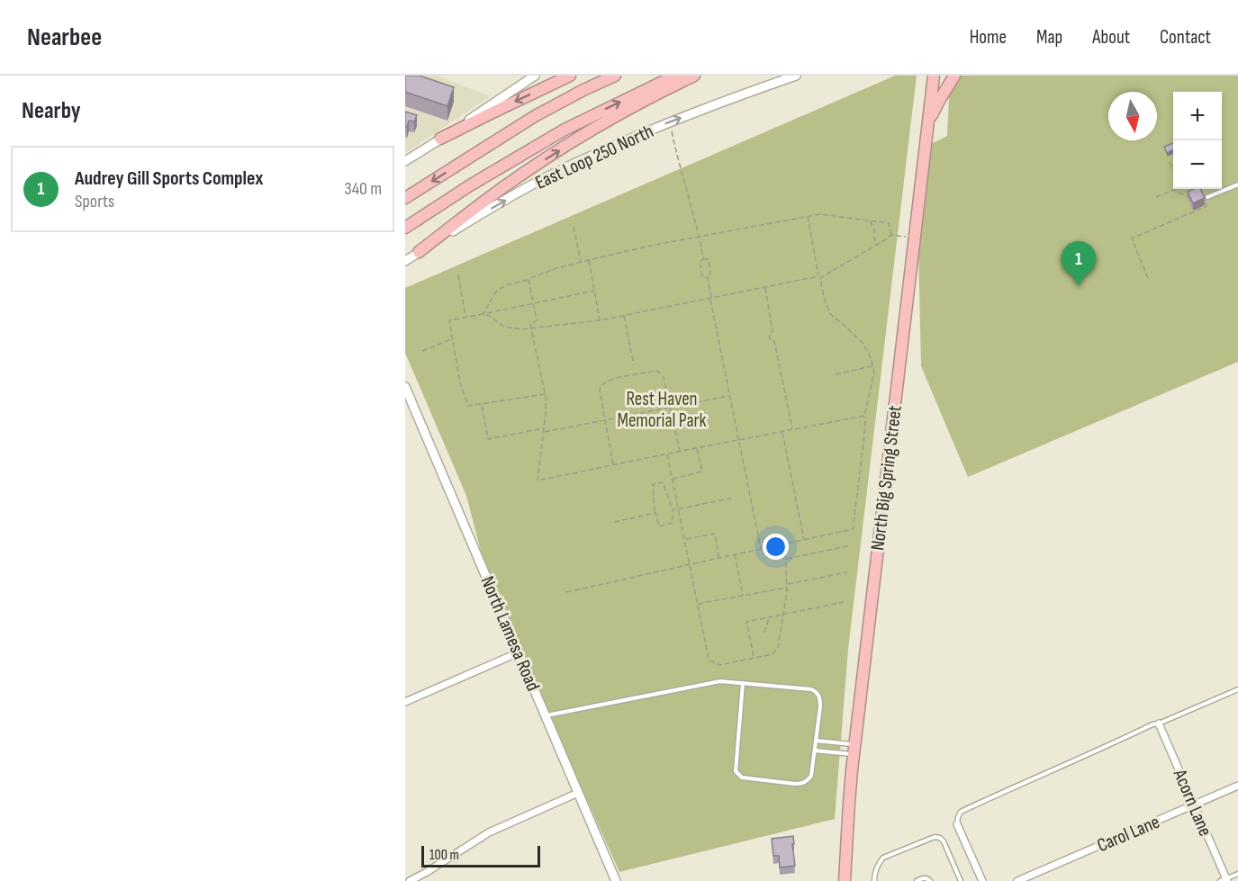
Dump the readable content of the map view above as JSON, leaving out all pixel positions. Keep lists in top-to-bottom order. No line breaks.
{"streets":{"highway":["North Big Spring Street"],"main road":["East Loop 250 North","North Lamesa Road"],"street":["Acorn Lane","Carol Lane"]},"crossings":[["Acorn Lane","Carol Lane"]],"one_way":["East Loop 250 North"],"parks":["Rest Haven Memorial Park"],"scale_bar":"100 m","north":"bottom","page":{"header":"Nearbee","nav":["Home","Map","About","Contact"],"heading":"Nearby","map_buttons":["+","−"],"list":[{"mark":"1","name":"Audrey Gill Sports Complex","note":"Sports","value":"340 m"}],"pins":"1","scale":"100 m"}}
